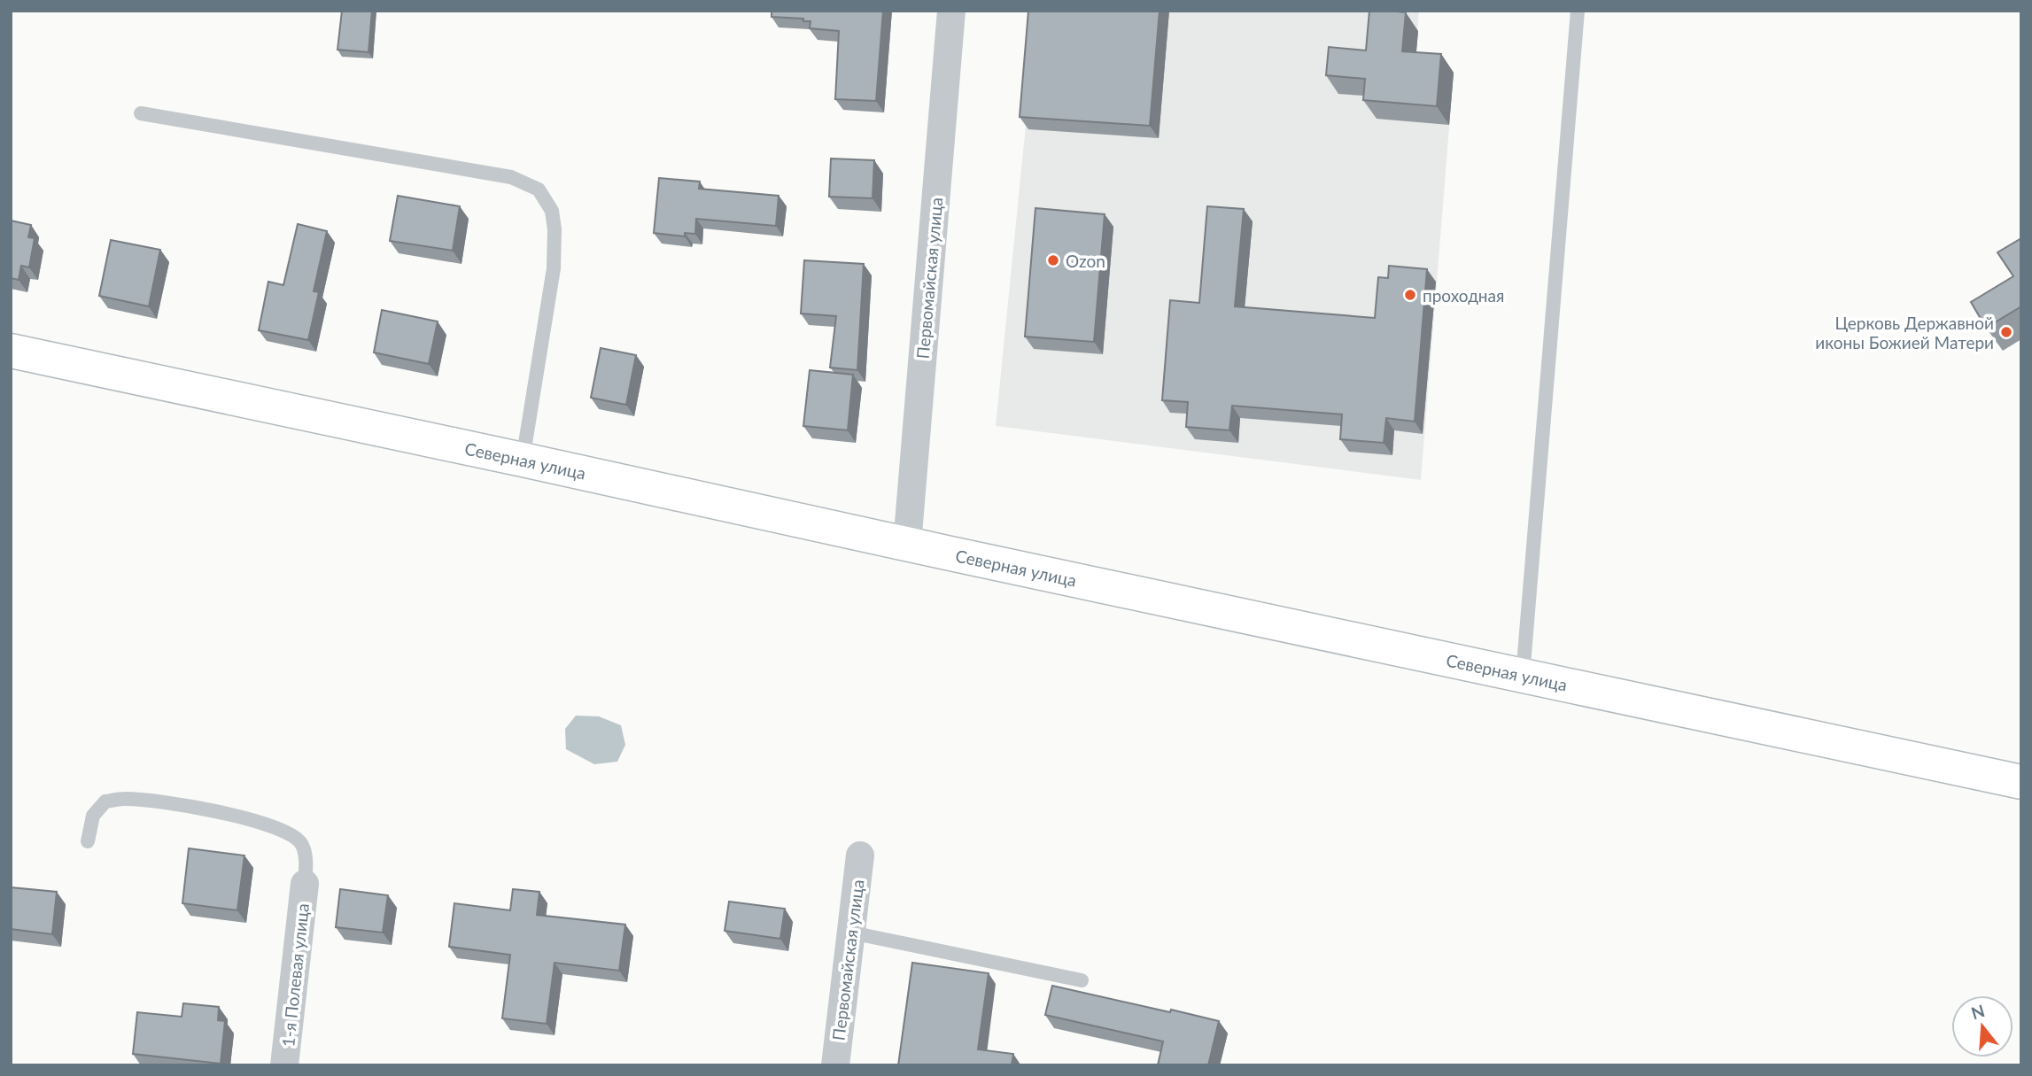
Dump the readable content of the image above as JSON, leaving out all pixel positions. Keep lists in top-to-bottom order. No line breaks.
{"streets":{"main road":["Северная улица"],"street":["Первомайская улица","1-я Полевая улица"]},"crossings":[["Первомайская улица","Северная улица"]],"places":["Ozon","проходная","Церковь Державной иконы Божией Матери"],"north":"top"}
